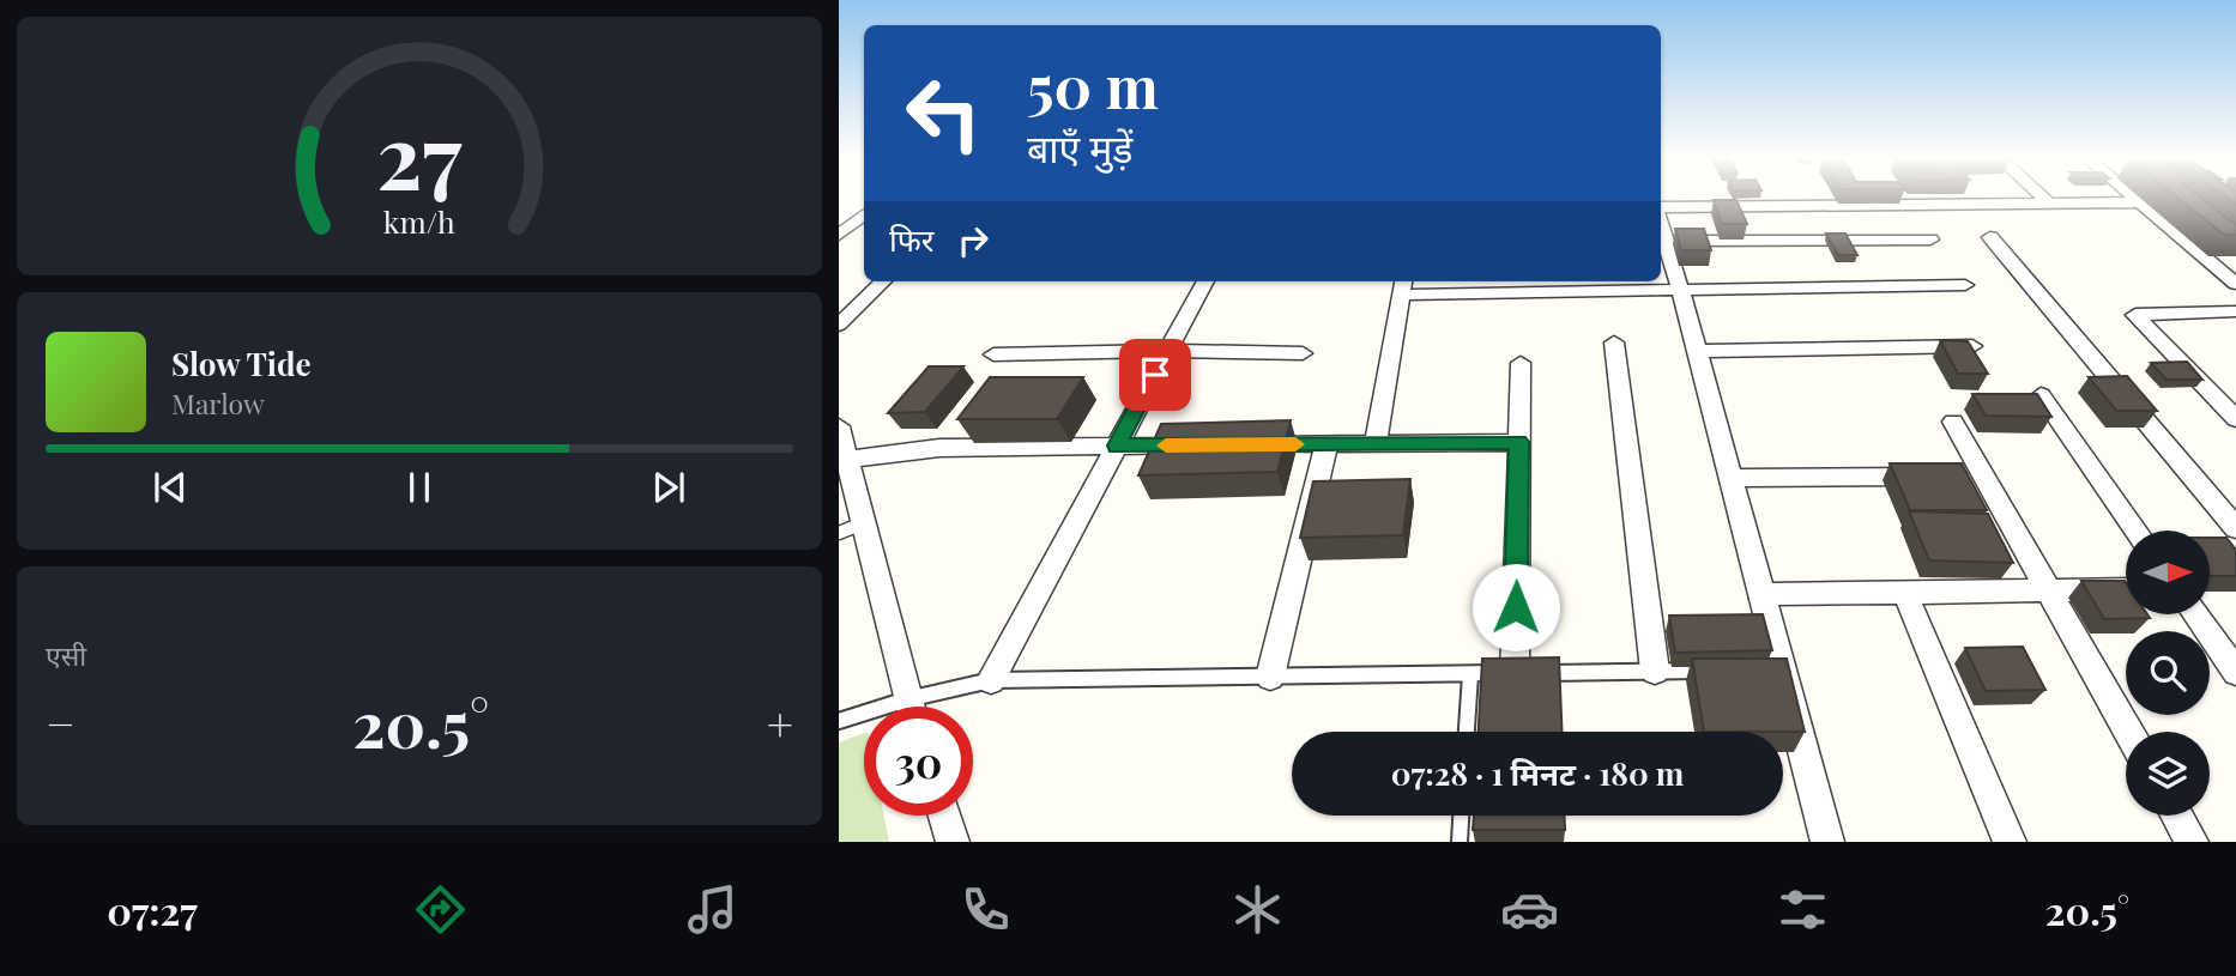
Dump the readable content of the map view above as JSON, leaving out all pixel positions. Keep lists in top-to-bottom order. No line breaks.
{"north":"right","page":{"turn":["50 m","बाएँ मुड़ें"],"then":"फिर","song":["Slow Tide","Marlow"],"tile":"एसी","heat":["−","20.5°","+"],"limit":"30","trip":"07:28 · 1 मिनट · 180 m","tabs":["07:27","20.5°"],"gauge":["27","km/h"]}}
